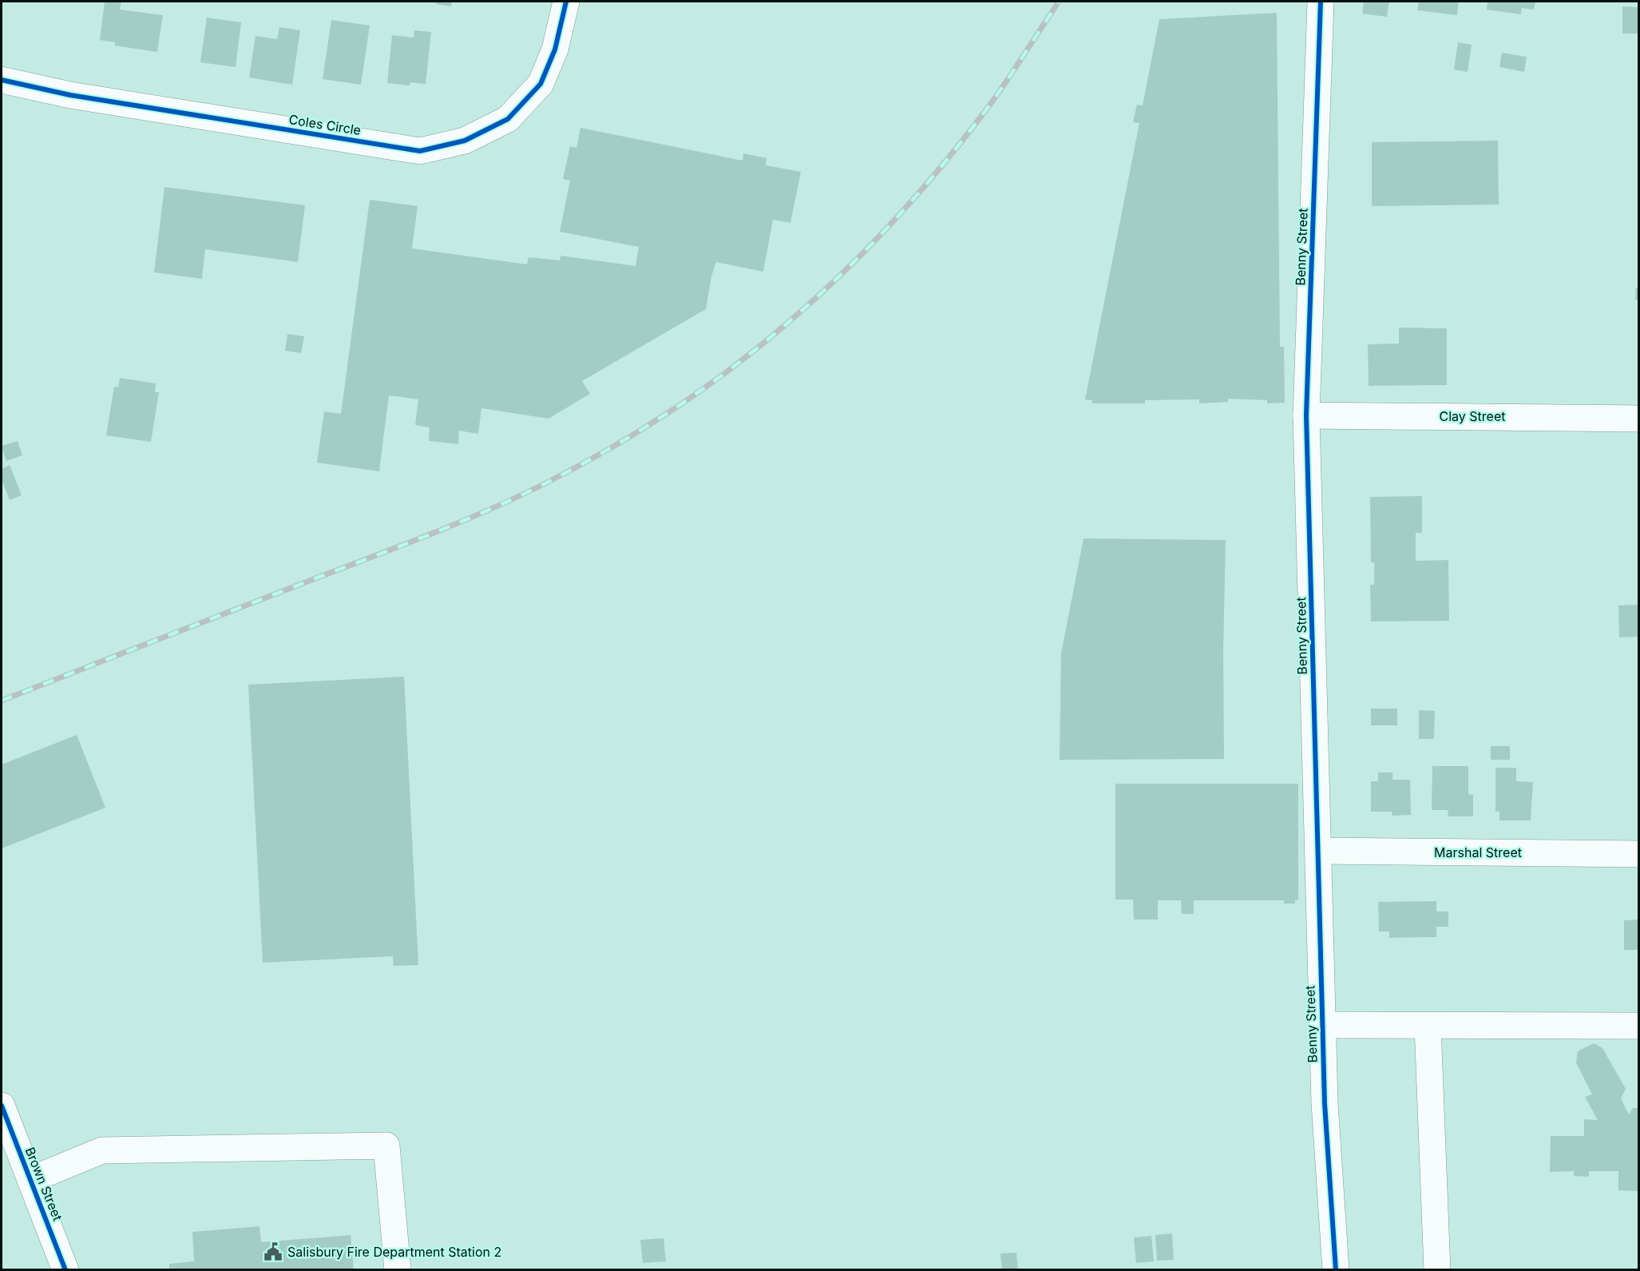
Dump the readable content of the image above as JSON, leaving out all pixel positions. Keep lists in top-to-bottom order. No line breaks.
{"streets":{"street":["Coles Circle","Benny Street","Clay Street","Marshal Street","Brown Street"]},"crossings":[["Benny Street","Clay Street"],["Benny Street","Marshal Street"]],"places":{"public building":["Salisbury Fire Department Station 2"]}}
